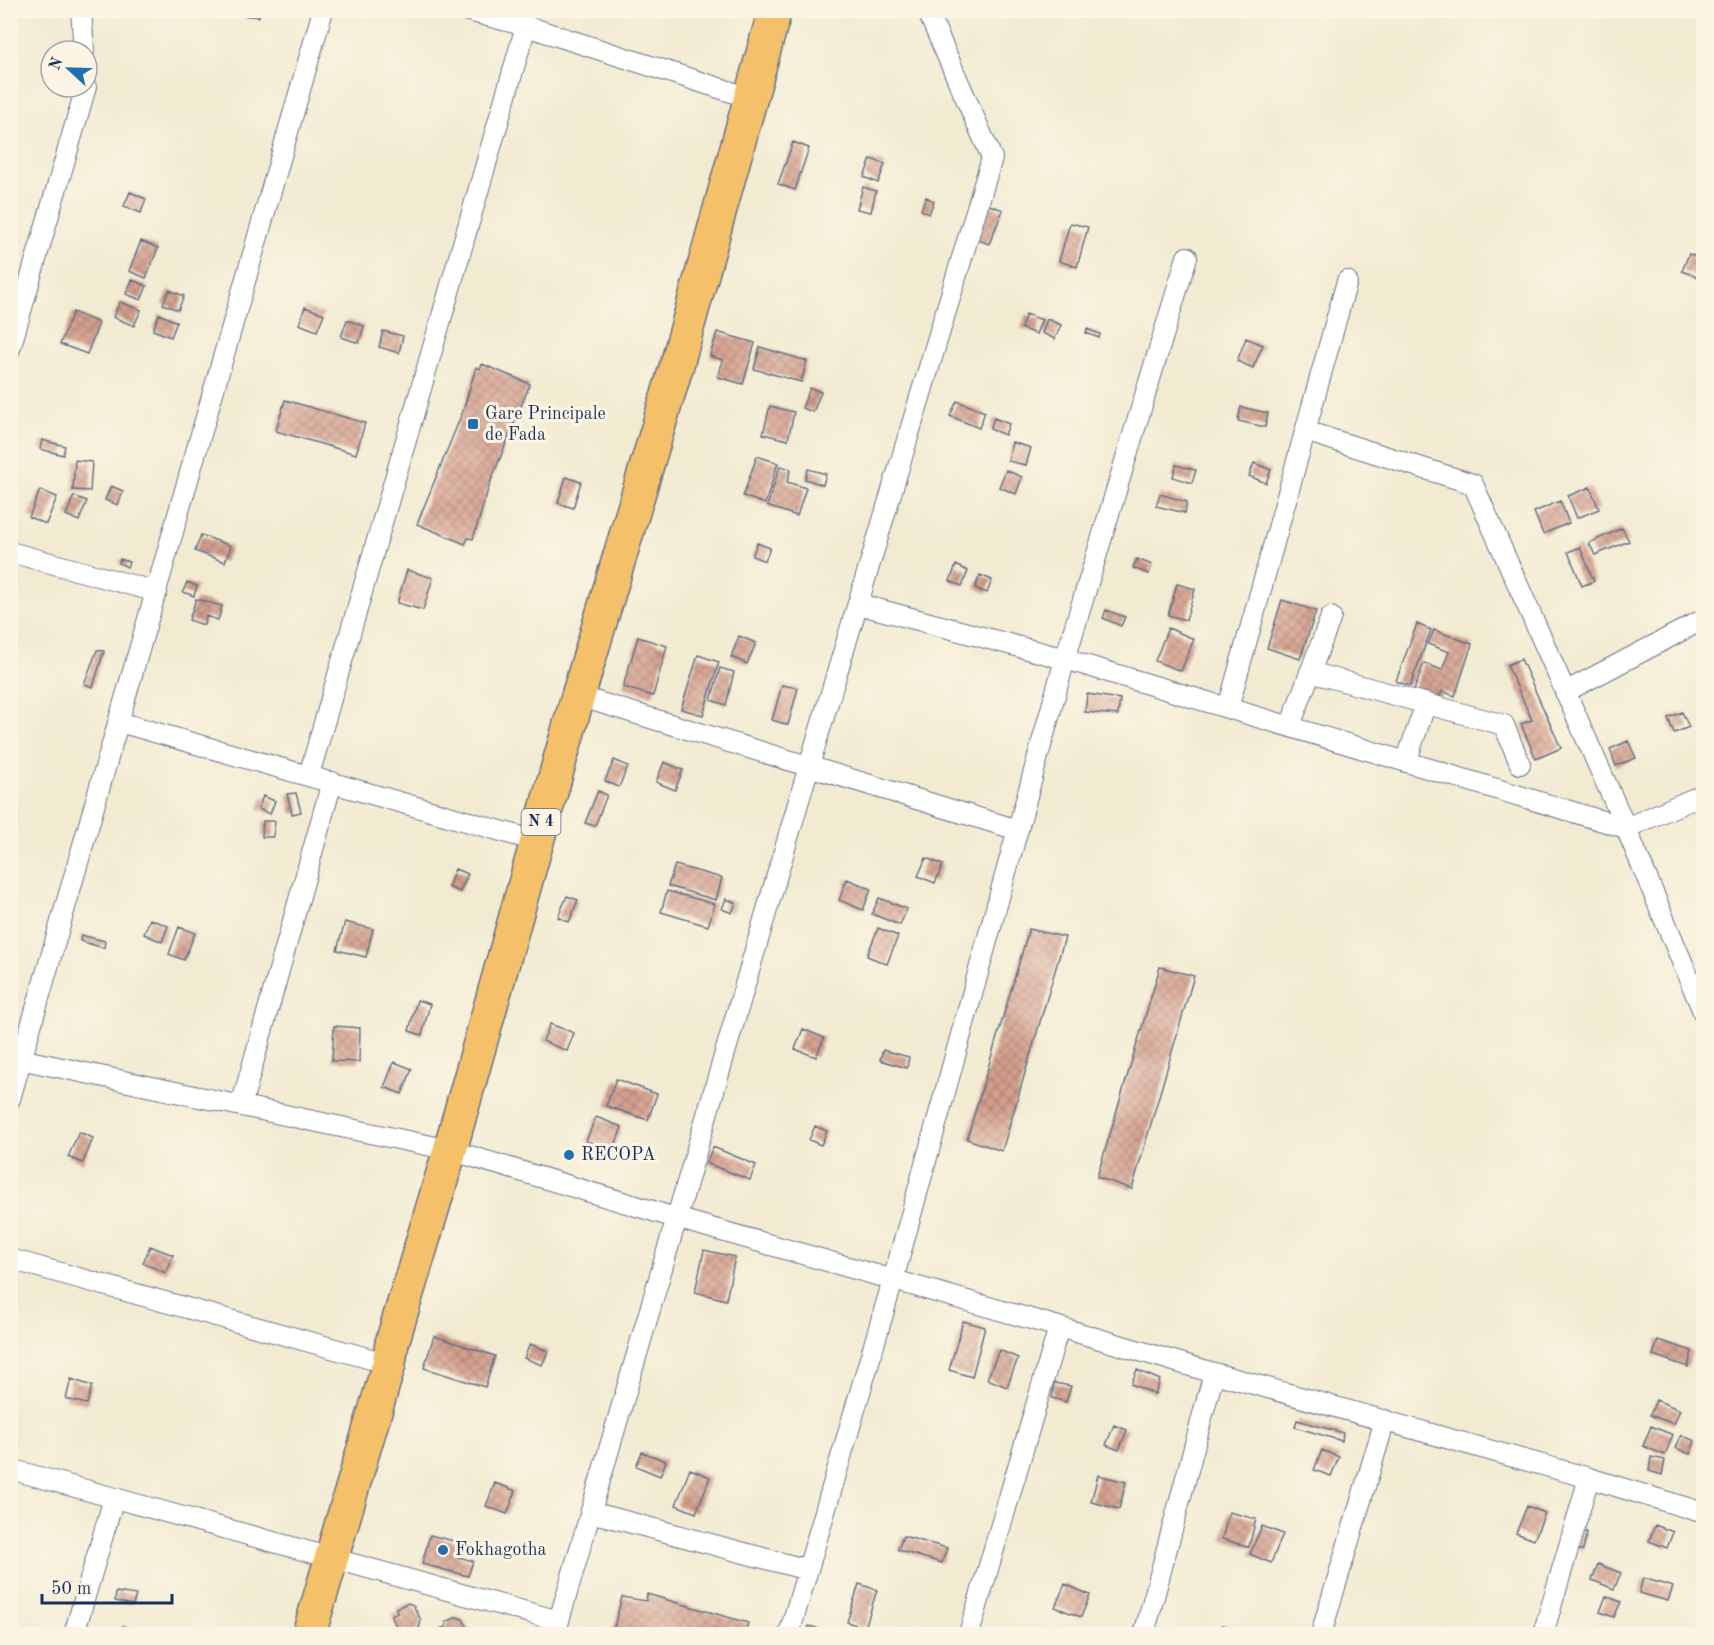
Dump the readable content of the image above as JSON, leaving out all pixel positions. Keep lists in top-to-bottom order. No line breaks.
{"streets":{"highway":["N 4"]},"places":{"transit":["Gare Principale de Fada"],"other":["RECOPA","Fokhagotha"]},"scale_bar":"50 m","north":"left"}
